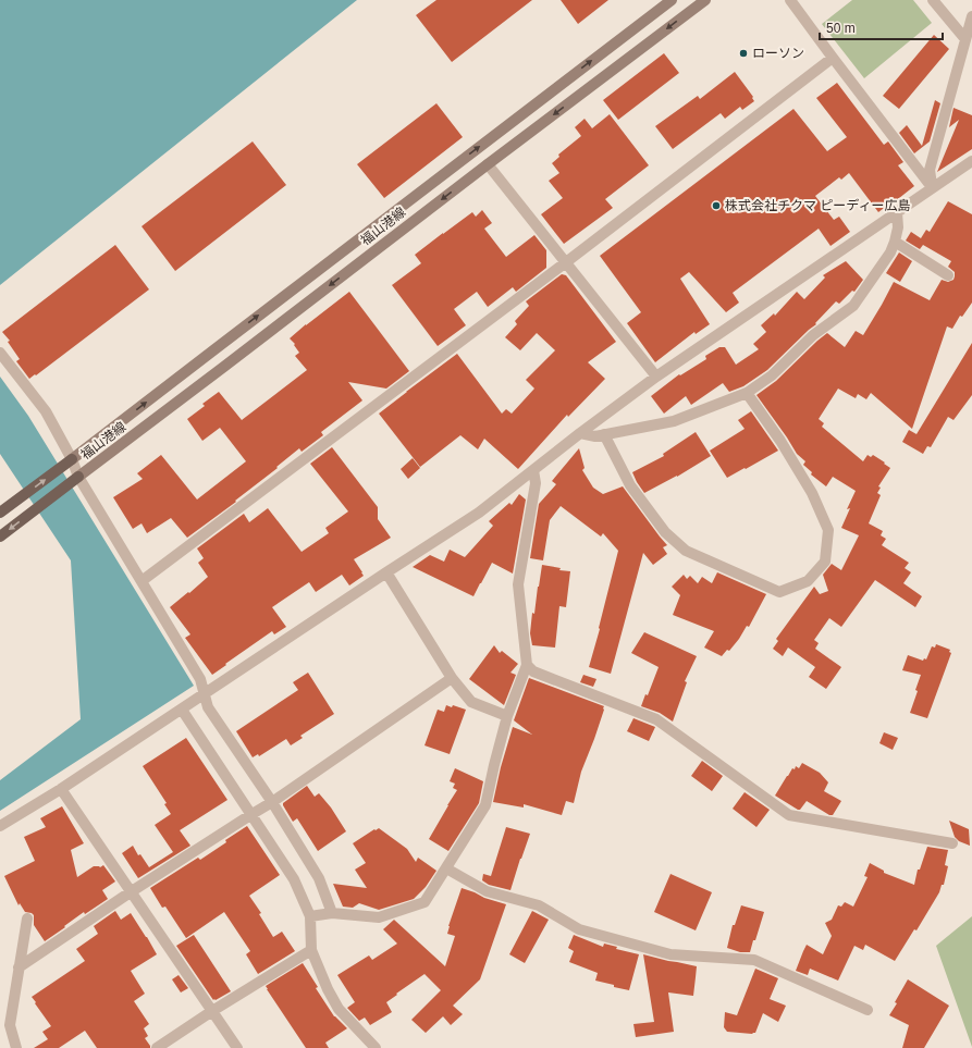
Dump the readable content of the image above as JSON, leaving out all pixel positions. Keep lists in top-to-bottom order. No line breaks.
{"streets":{"main road":["福山港線"]},"places":["ローソン","株式会社チクマ ピーディー広島"],"scale_bar":"50 m"}
